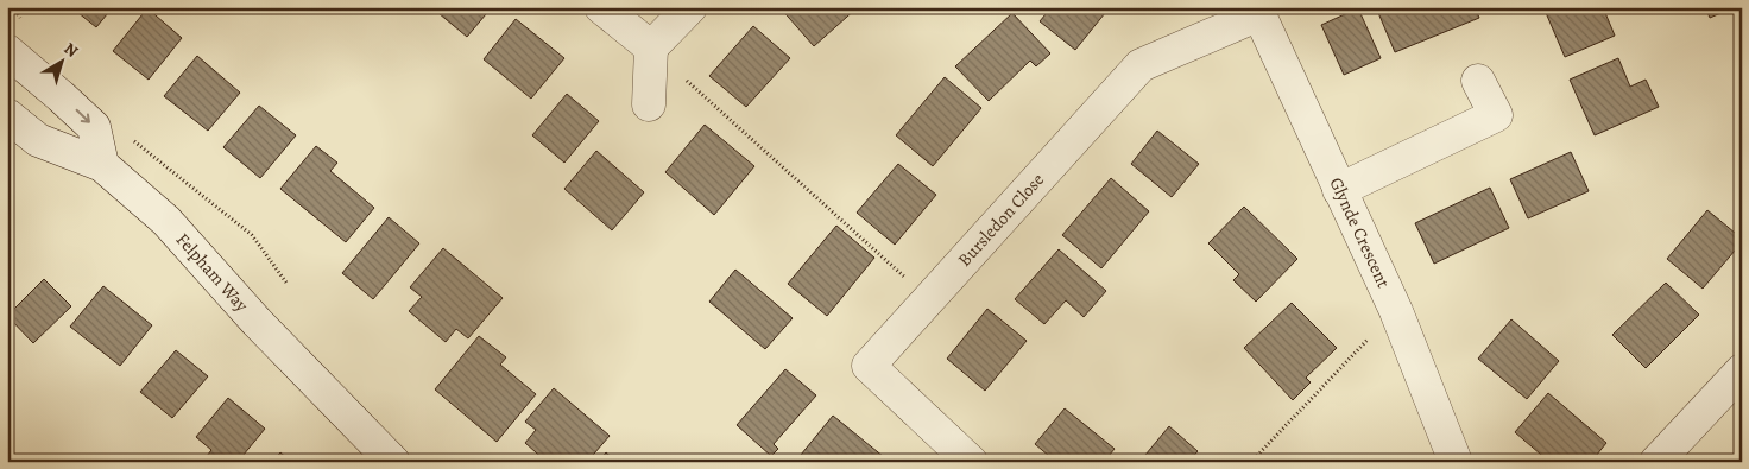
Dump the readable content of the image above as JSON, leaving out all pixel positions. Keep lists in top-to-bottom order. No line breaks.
{"streets":{"street":["Bursledon Close","Glynde Crescent","Felpham Way"]},"crossings":[["Bursledon Close","Glynde Crescent"]],"north":"top right"}
